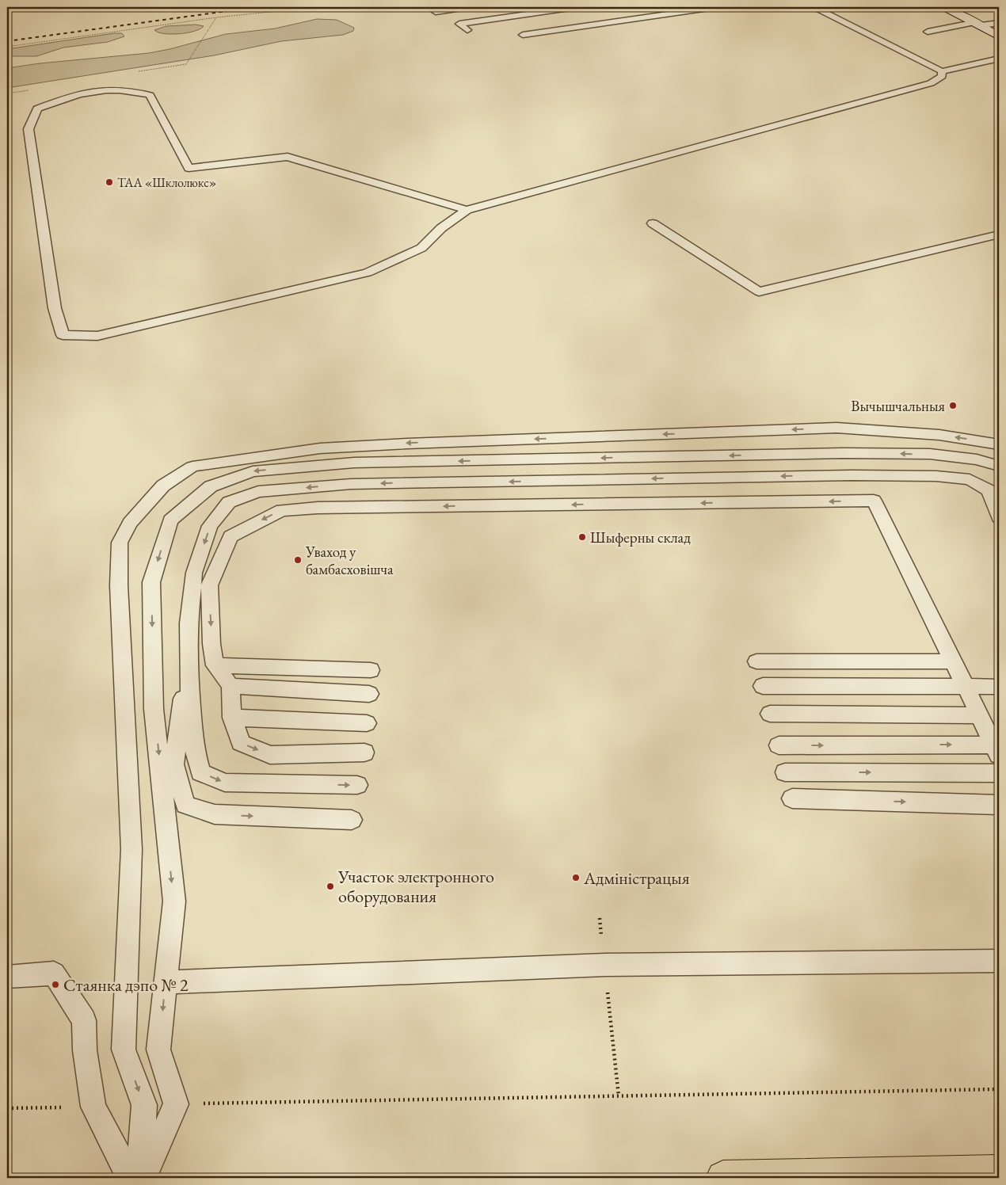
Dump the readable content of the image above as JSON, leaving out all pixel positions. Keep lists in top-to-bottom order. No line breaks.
{"places":["ТАА «Шклолюкс»","Вычышчальныя","Шыферны склад","Уваход у бамбасховішча","Адміністрацыя","Участок электронного оборудования","Стаянка дэпо № 2"]}
